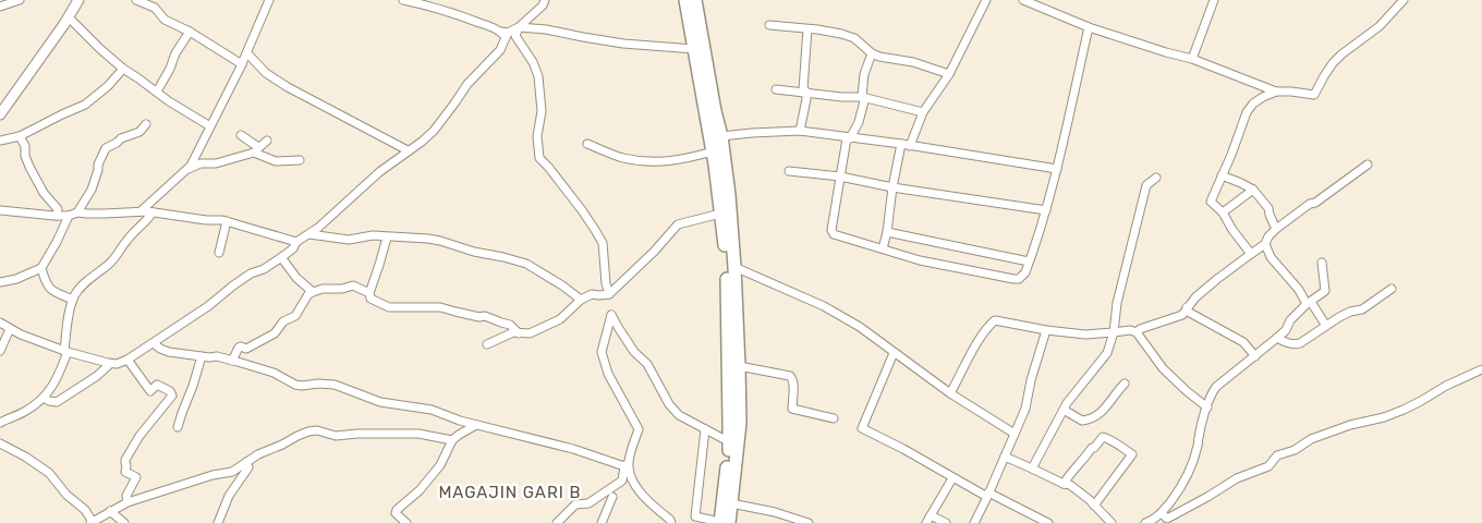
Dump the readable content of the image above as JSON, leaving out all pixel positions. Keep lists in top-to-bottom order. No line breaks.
{"districts":["MAGAJIN GARI B"]}
